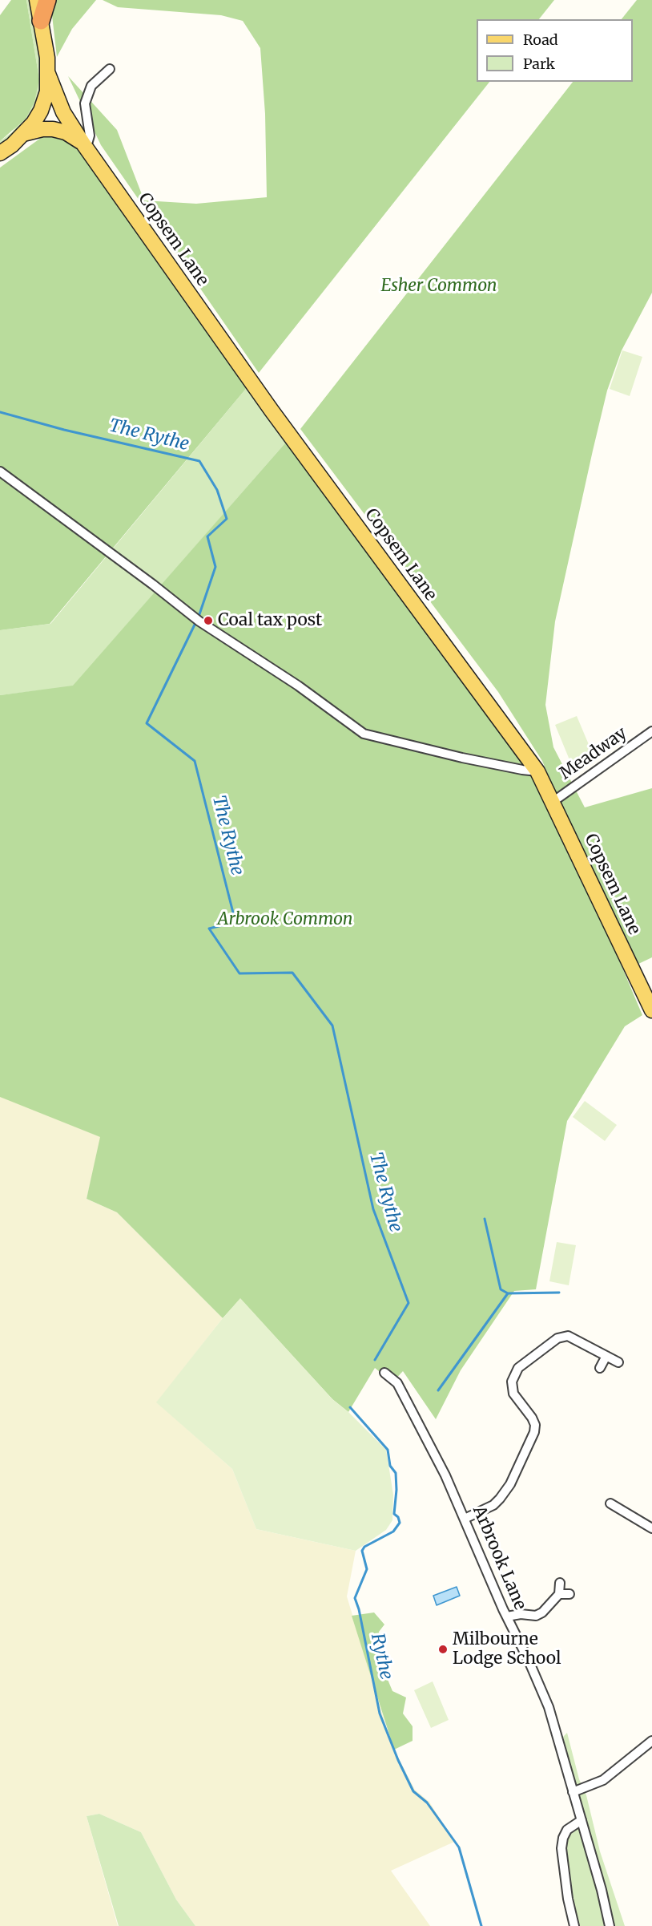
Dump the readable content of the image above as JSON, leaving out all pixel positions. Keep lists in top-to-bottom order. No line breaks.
{"streets":{"main road":["Copsem Lane"],"street":["Meadway","Arbrook Lane"]},"crossings":[["Copsem Lane","Meadway"]],"water":["The Rythe","Rythe"],"parks":["Esher Common","Arbrook Common"],"places":["Coal tax post","Milbourne Lodge School"],"legend":["Road","Park"]}
